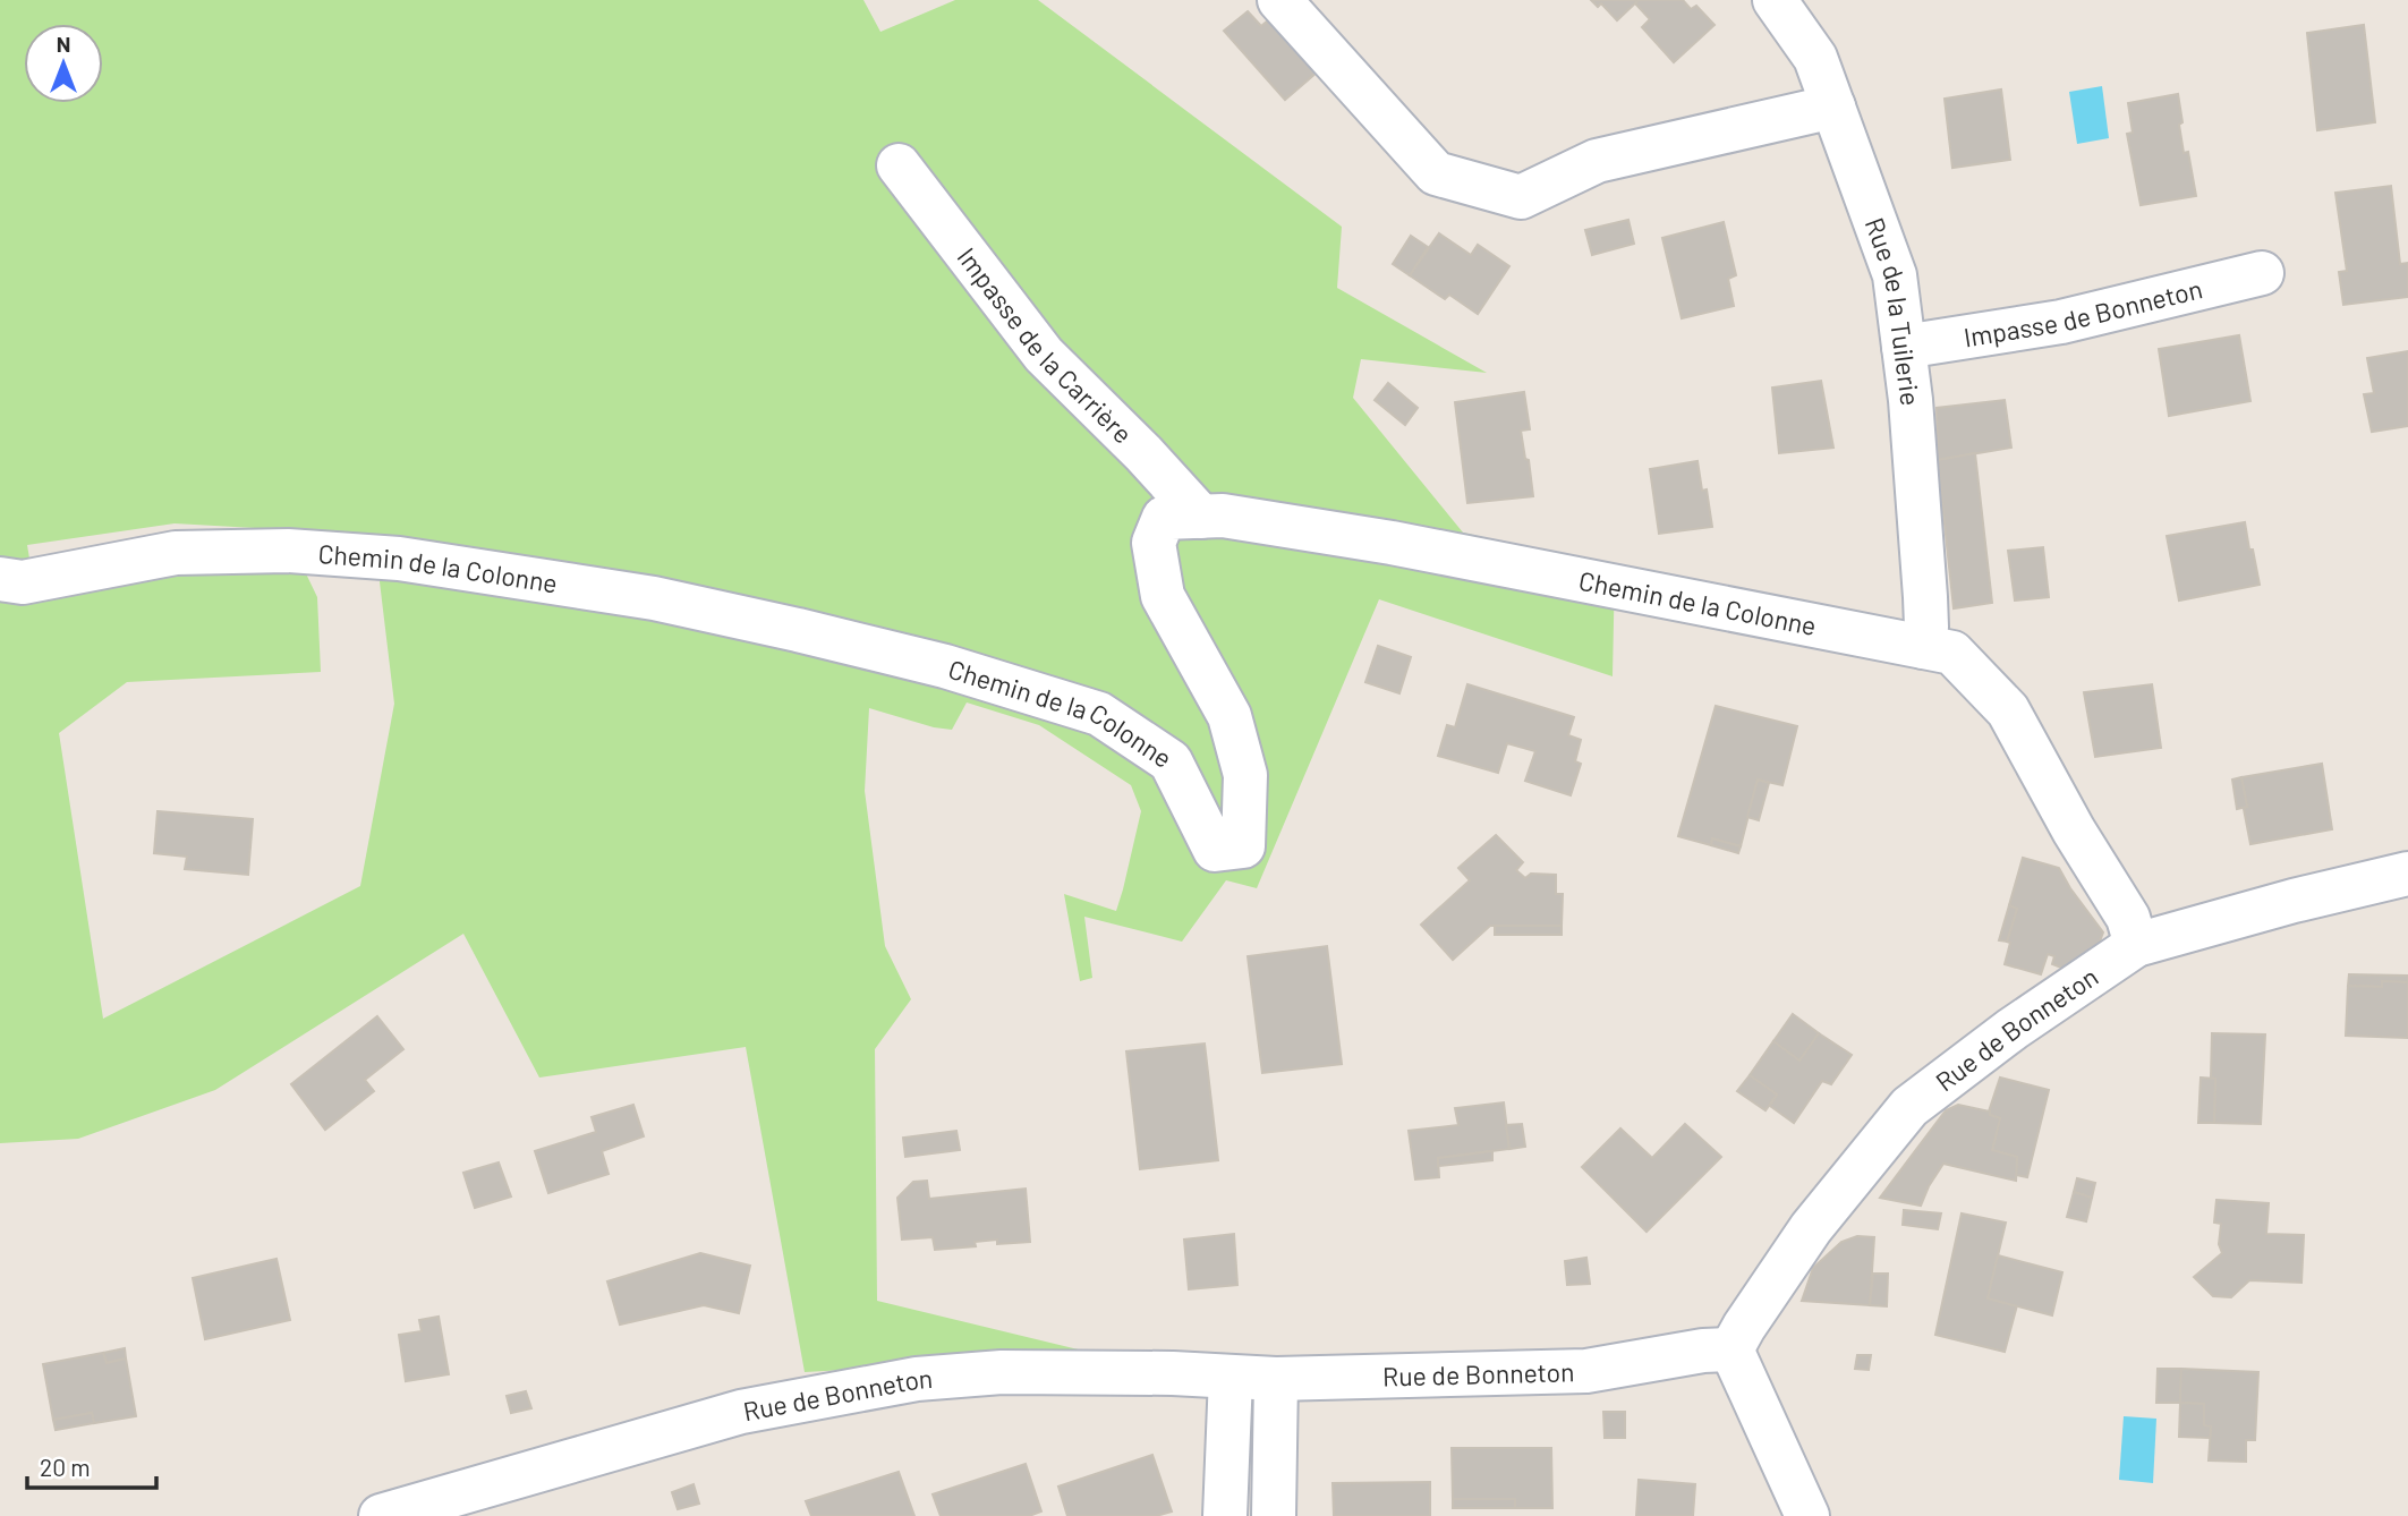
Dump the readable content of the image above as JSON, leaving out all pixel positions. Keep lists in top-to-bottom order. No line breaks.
{"streets":{"street":["Impasse de Bonneton","Rue de la Tuilerie","Impasse de la Carrière","Chemin de la Colonne","Rue de Bonneton"]},"crossings":[["Impasse de Bonneton","Rue de la Tuilerie"],["Rue de la Tuilerie","Chemin de la Colonne"],["Impasse de la Carrière","Chemin de la Colonne"],["Chemin de la Colonne","Rue de Bonneton"]],"scale_bar":"20 m","north":"top"}
